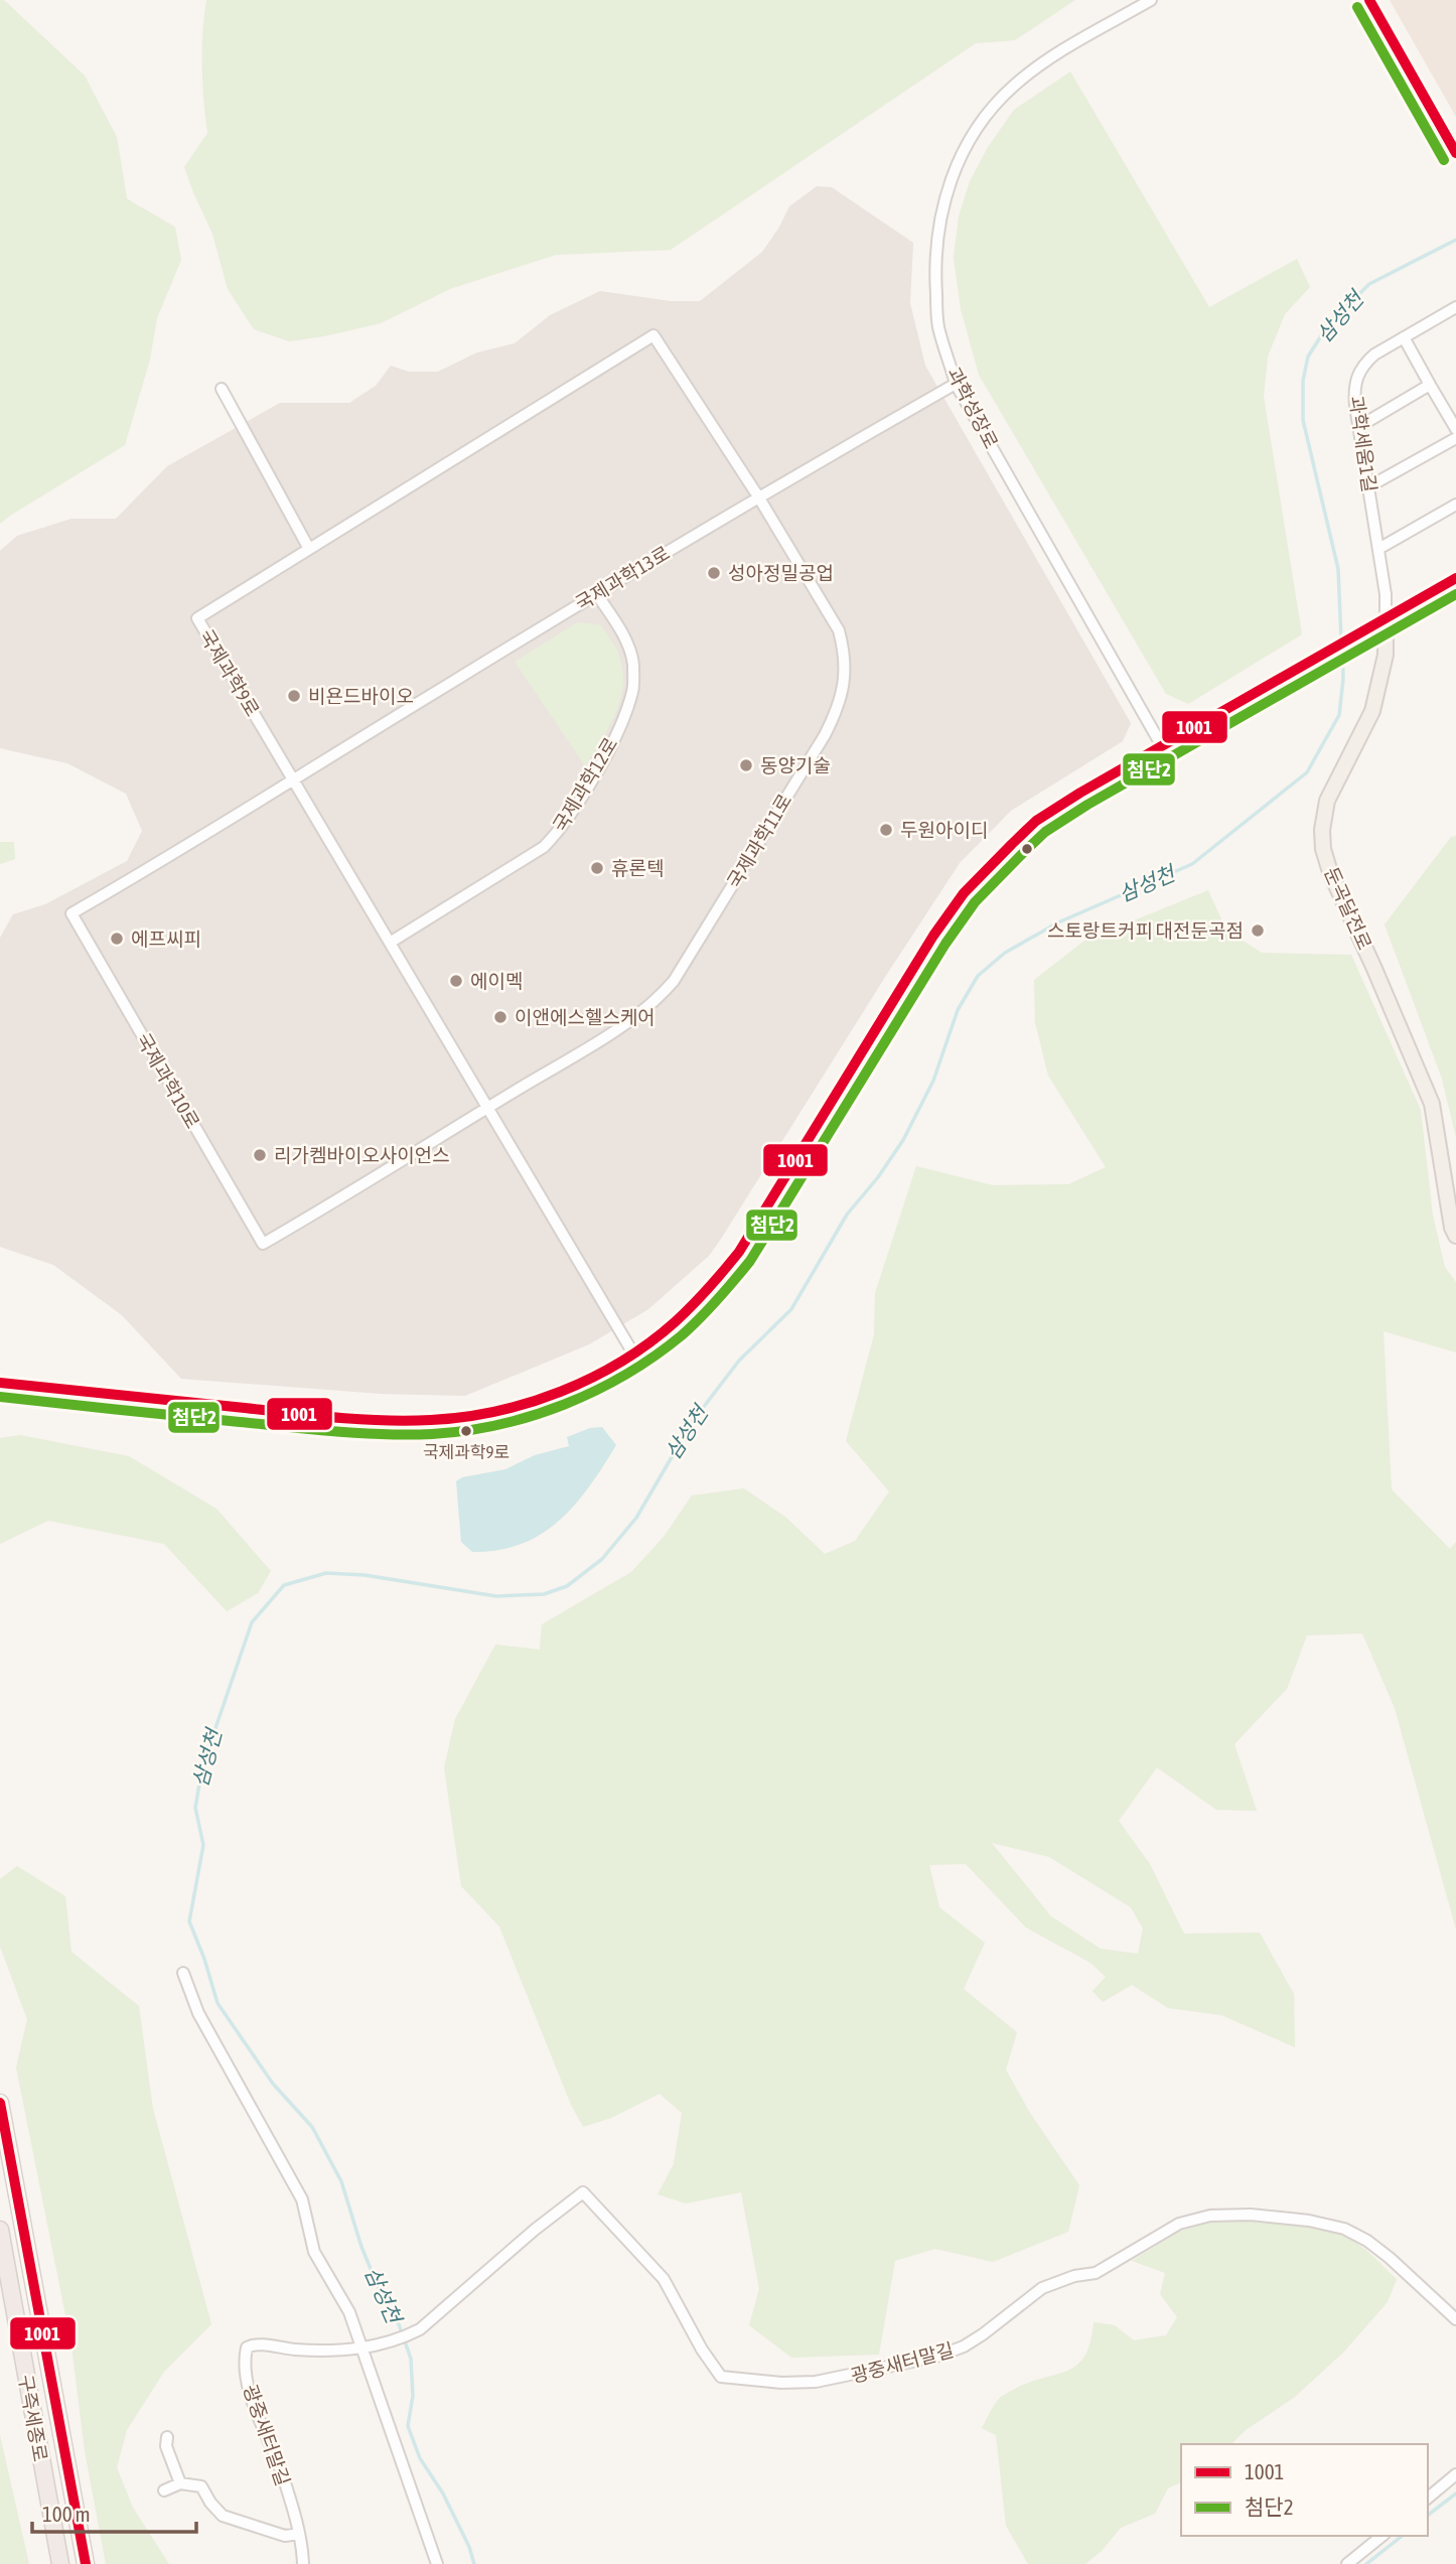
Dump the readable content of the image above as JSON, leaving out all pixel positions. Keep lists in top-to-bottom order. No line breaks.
{"streets":{"highway":["구즉세종로"],"main road":["둔곡달전로"],"street":["과학성장로","과학세움1길","국제과학13로","국제과학9로","국제과학12로","국제과학11로","국제과학10로","광중새터말길"]},"crossings":[["과학성장로","국제과학13로"],["과학세움1길","둔곡달전로"],["국제과학13로","국제과학9로"],["국제과학13로","국제과학12로"],["국제과학13로","국제과학11로"],["국제과학13로","국제과학10로"],["국제과학9로","국제과학12로"],["국제과학9로","국제과학11로"],["국제과학9로","국제과학10로"],["국제과학11로","국제과학10로"]],"water":["삼성천"],"places":["성아정밀공업","비욘드바이오","동양기술","두원아이디","휴론텍","스토랑트커피 대전둔곡점","에프씨피","에이멕","이앤에스헬스케어","리가켐바이오사이언스","국제과학9로"],"lines":["transit line 1001","transit line 첨단2"],"legend":["1001","첨단2"],"scale_bar":"100 m"}
